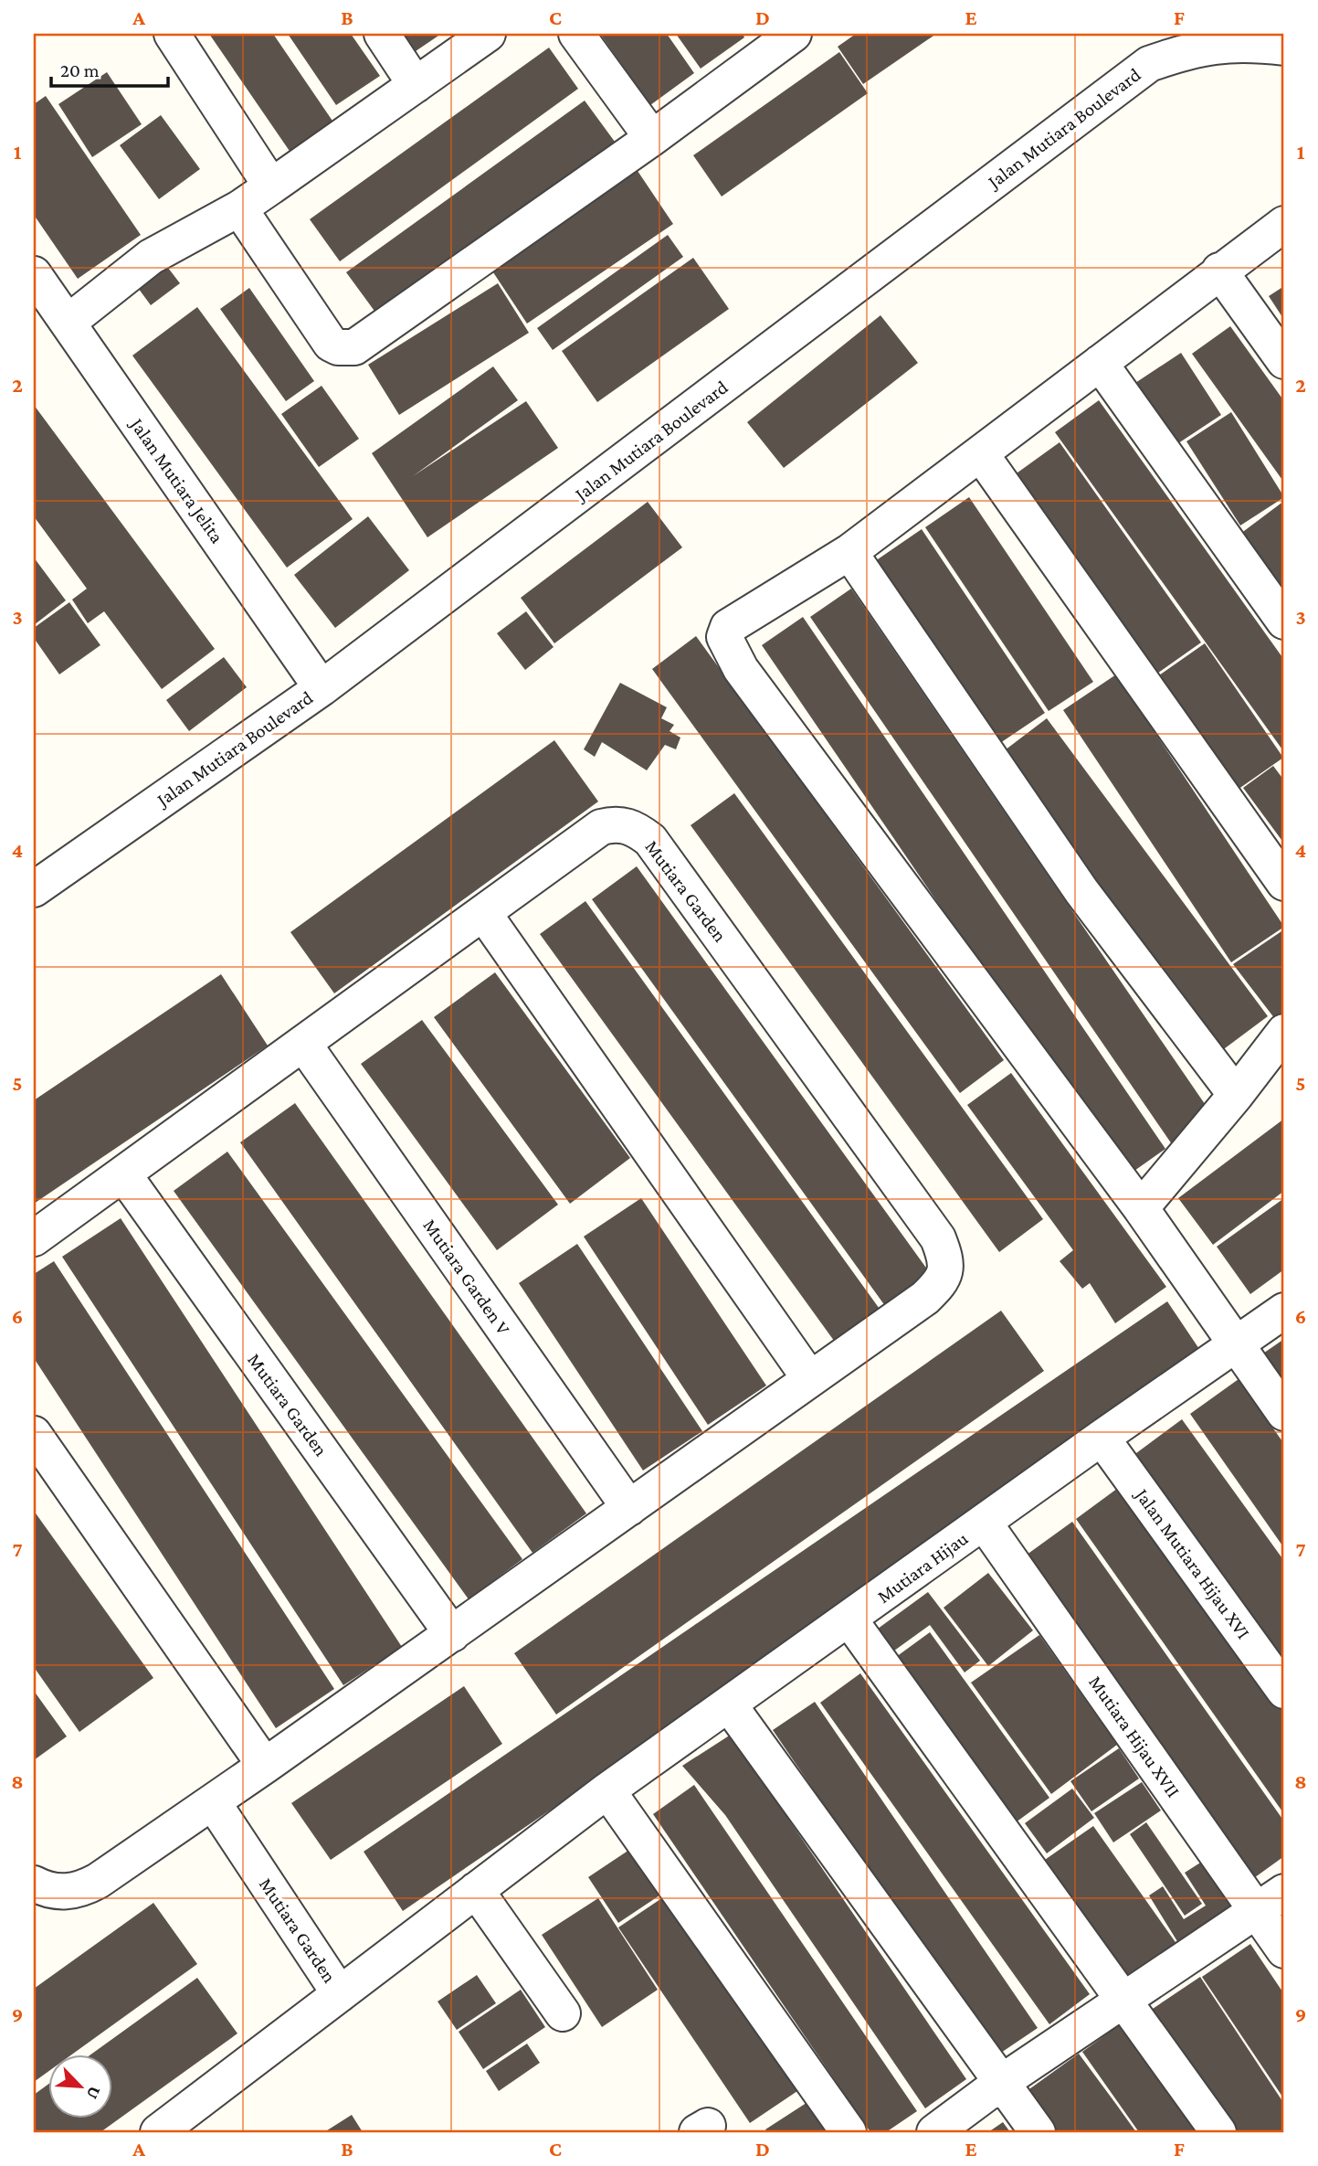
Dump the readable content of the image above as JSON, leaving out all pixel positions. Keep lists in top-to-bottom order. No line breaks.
{"streets":{"street":["Jalan Mutiara Boulevard","Jalan Mutiara Jelita","Mutiara Garden","Mutiara Garden V","Jalan Mutiara Hijau XVI","Mutiara Hijau","Mutiara Hijau XVII"]},"crossings":[["Jalan Mutiara Boulevard","Jalan Mutiara Jelita"],["Mutiara Garden","Mutiara Garden V"],["Mutiara Garden","Mutiara Hijau"],["Jalan Mutiara Hijau XVI","Mutiara Hijau"],["Mutiara Hijau","Mutiara Hijau XVII"]],"scale_bar":"20 m","north":"bottom right","grid":{"columns":["A","B","C","D","E","F"],"rows":["1","2","3","4","5","6","7","8","9"]}}
